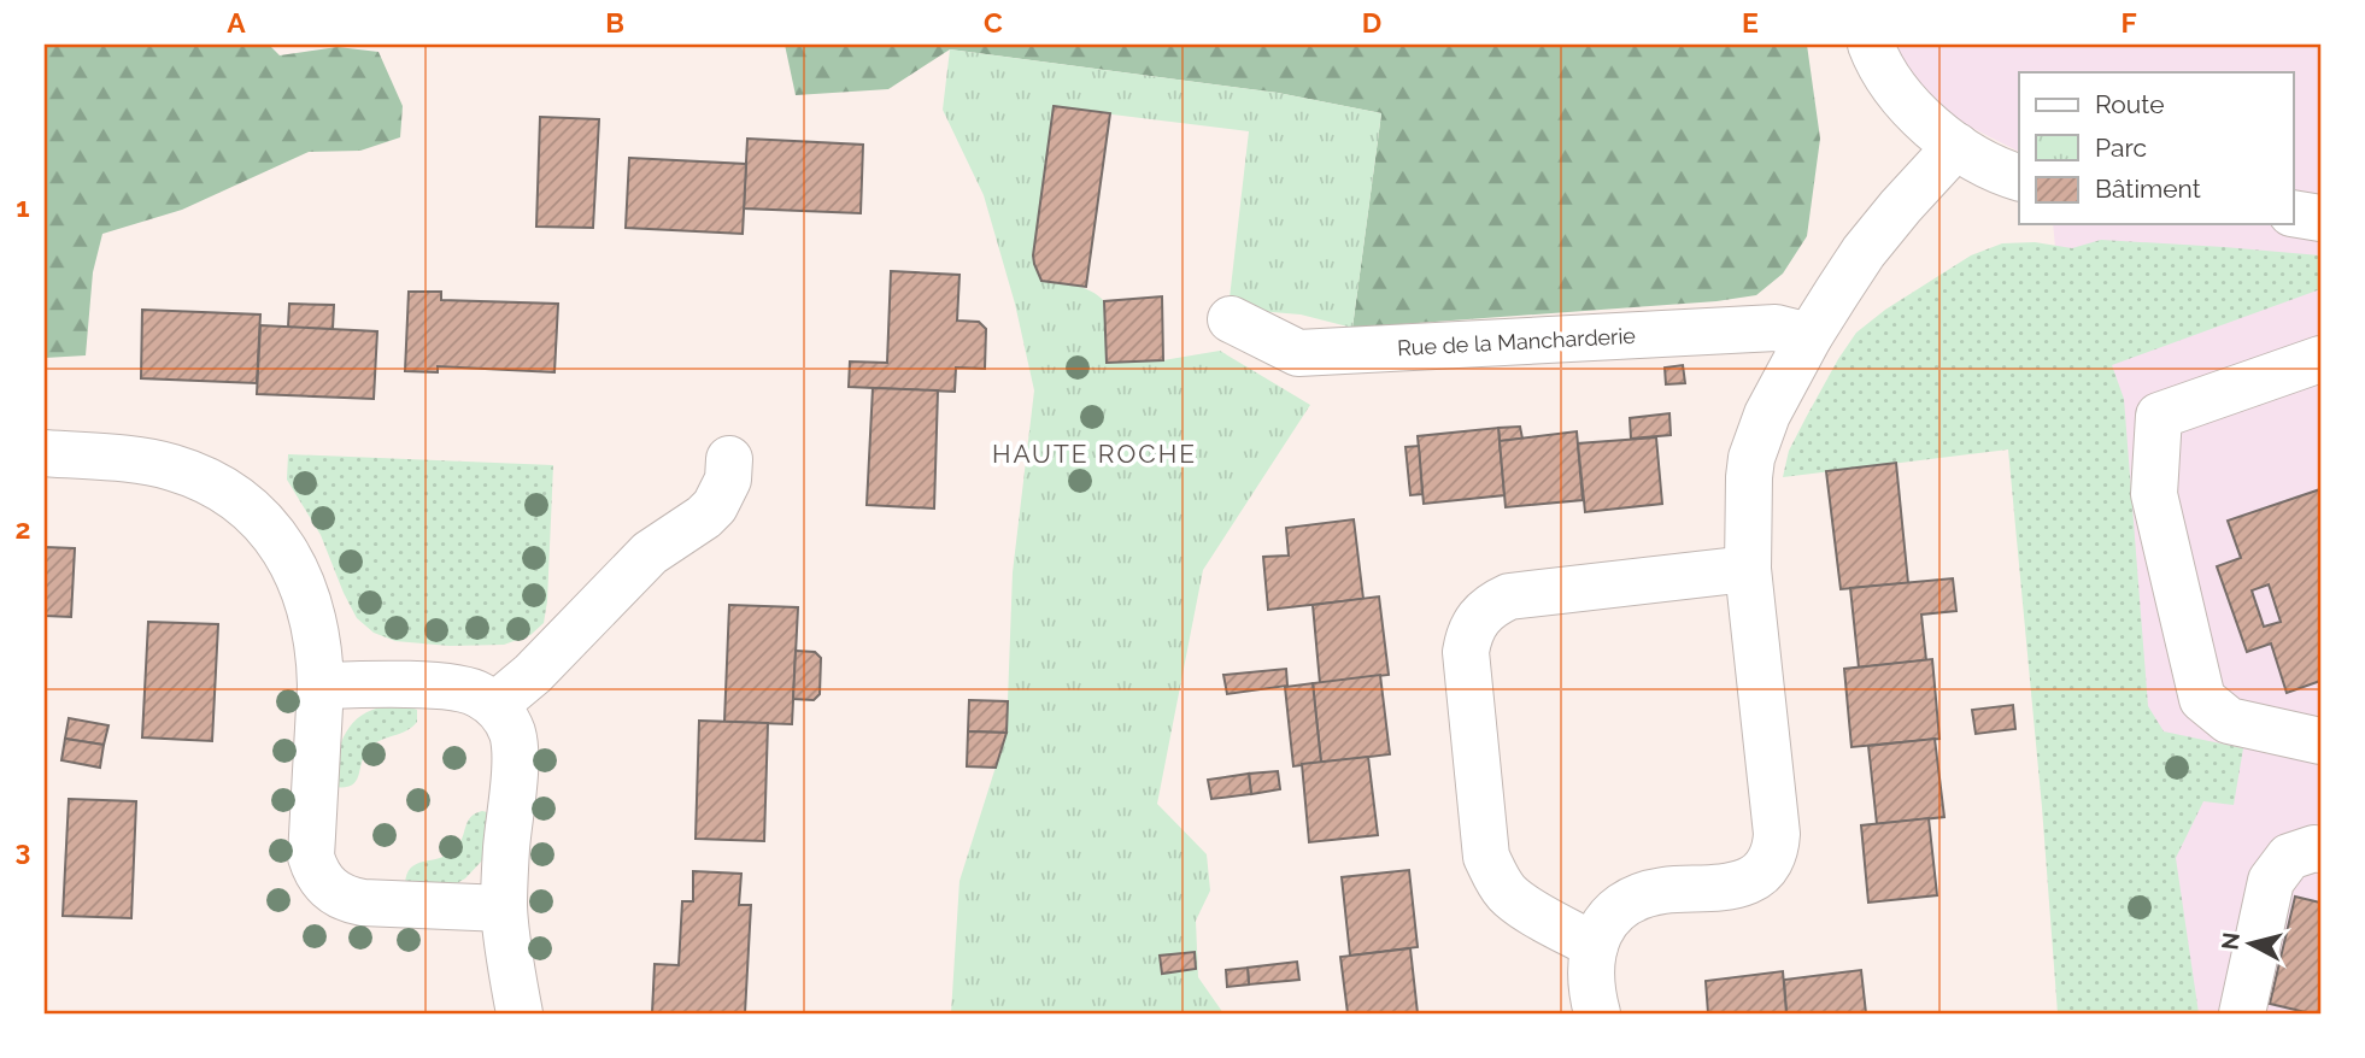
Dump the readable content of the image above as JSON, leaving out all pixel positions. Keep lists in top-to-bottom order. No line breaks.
{"streets":{"street":["Rue de la Mancharderie"]},"districts":["HAUTE ROCHE"],"legend":["Route","Parc","Bâtiment"],"north":"left","grid":{"columns":["A","B","C","D","E","F"],"rows":["1","2","3"]}}
